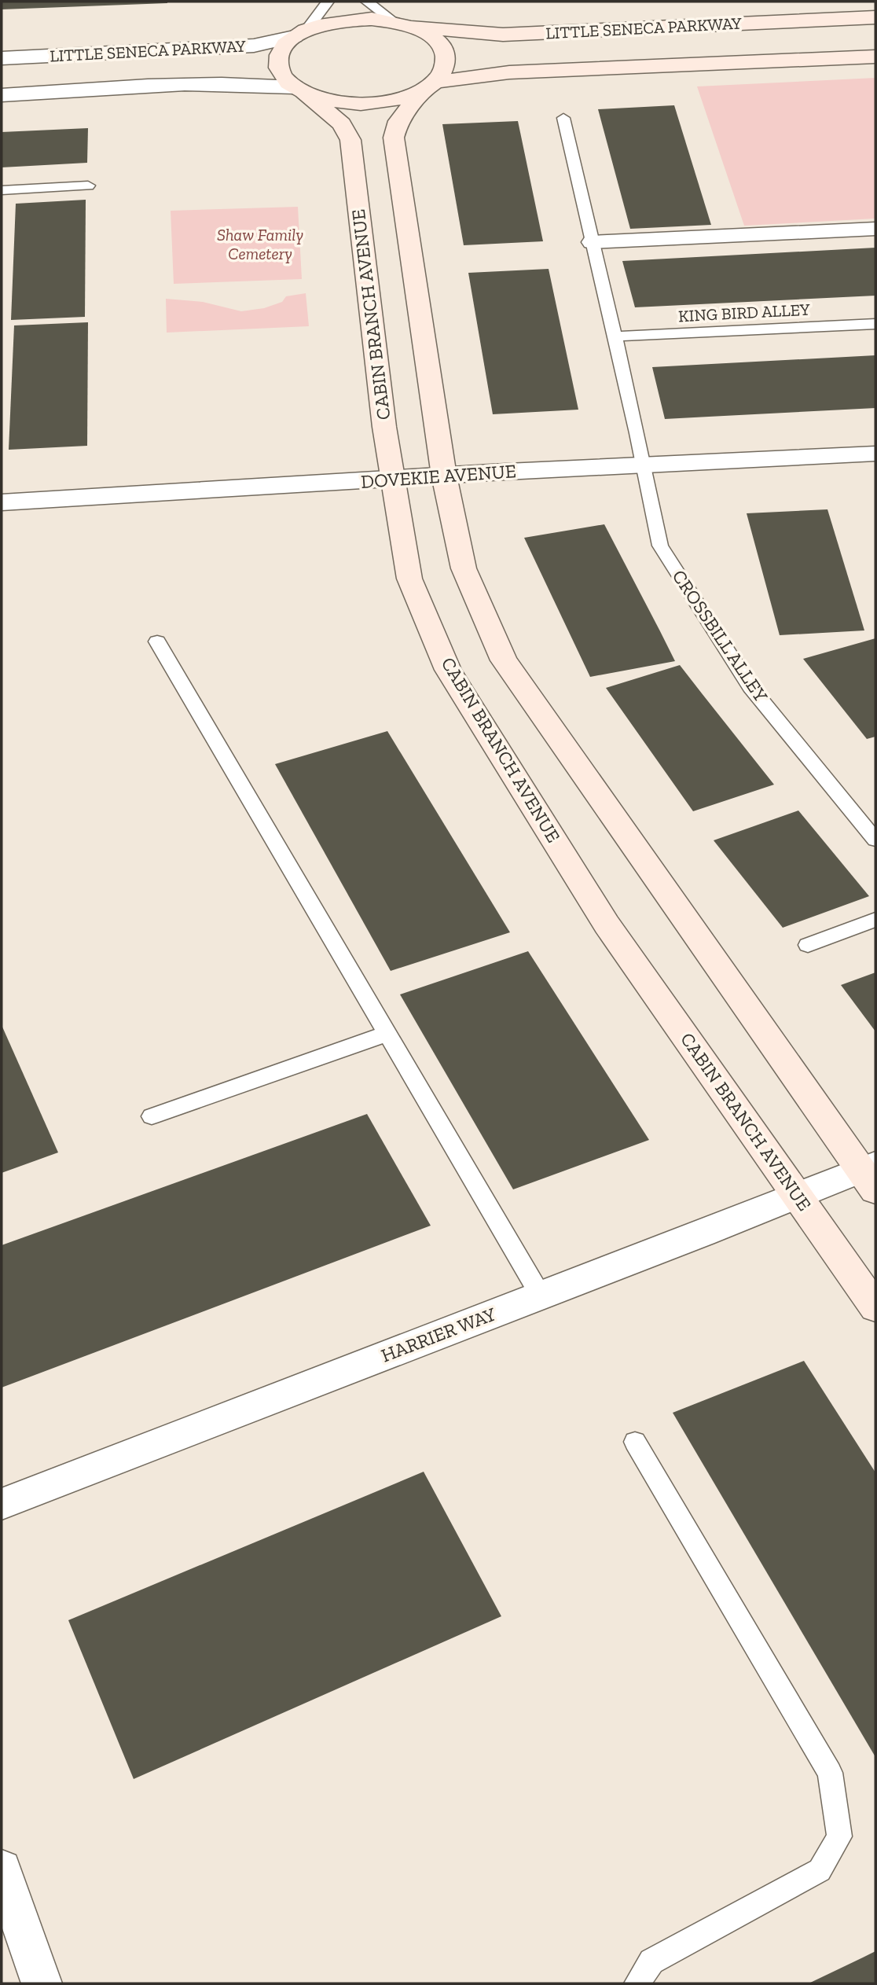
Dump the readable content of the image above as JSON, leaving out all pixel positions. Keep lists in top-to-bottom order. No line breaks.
{"streets":{"street":["LITTLE SENECA PARKWAY","CABIN BRANCH AVENUE","DOVEKIE AVENUE","HARRIER WAY"],"lane":["KING BIRD ALLEY","CROSSBILL ALLEY"]},"crossings":[["LITTLE SENECA PARKWAY","CABIN BRANCH AVENUE"],["CABIN BRANCH AVENUE","DOVEKIE AVENUE"],["CABIN BRANCH AVENUE","HARRIER WAY"],["DOVEKIE AVENUE","CROSSBILL ALLEY"]],"parks":["Shaw Family Cemetery"]}
